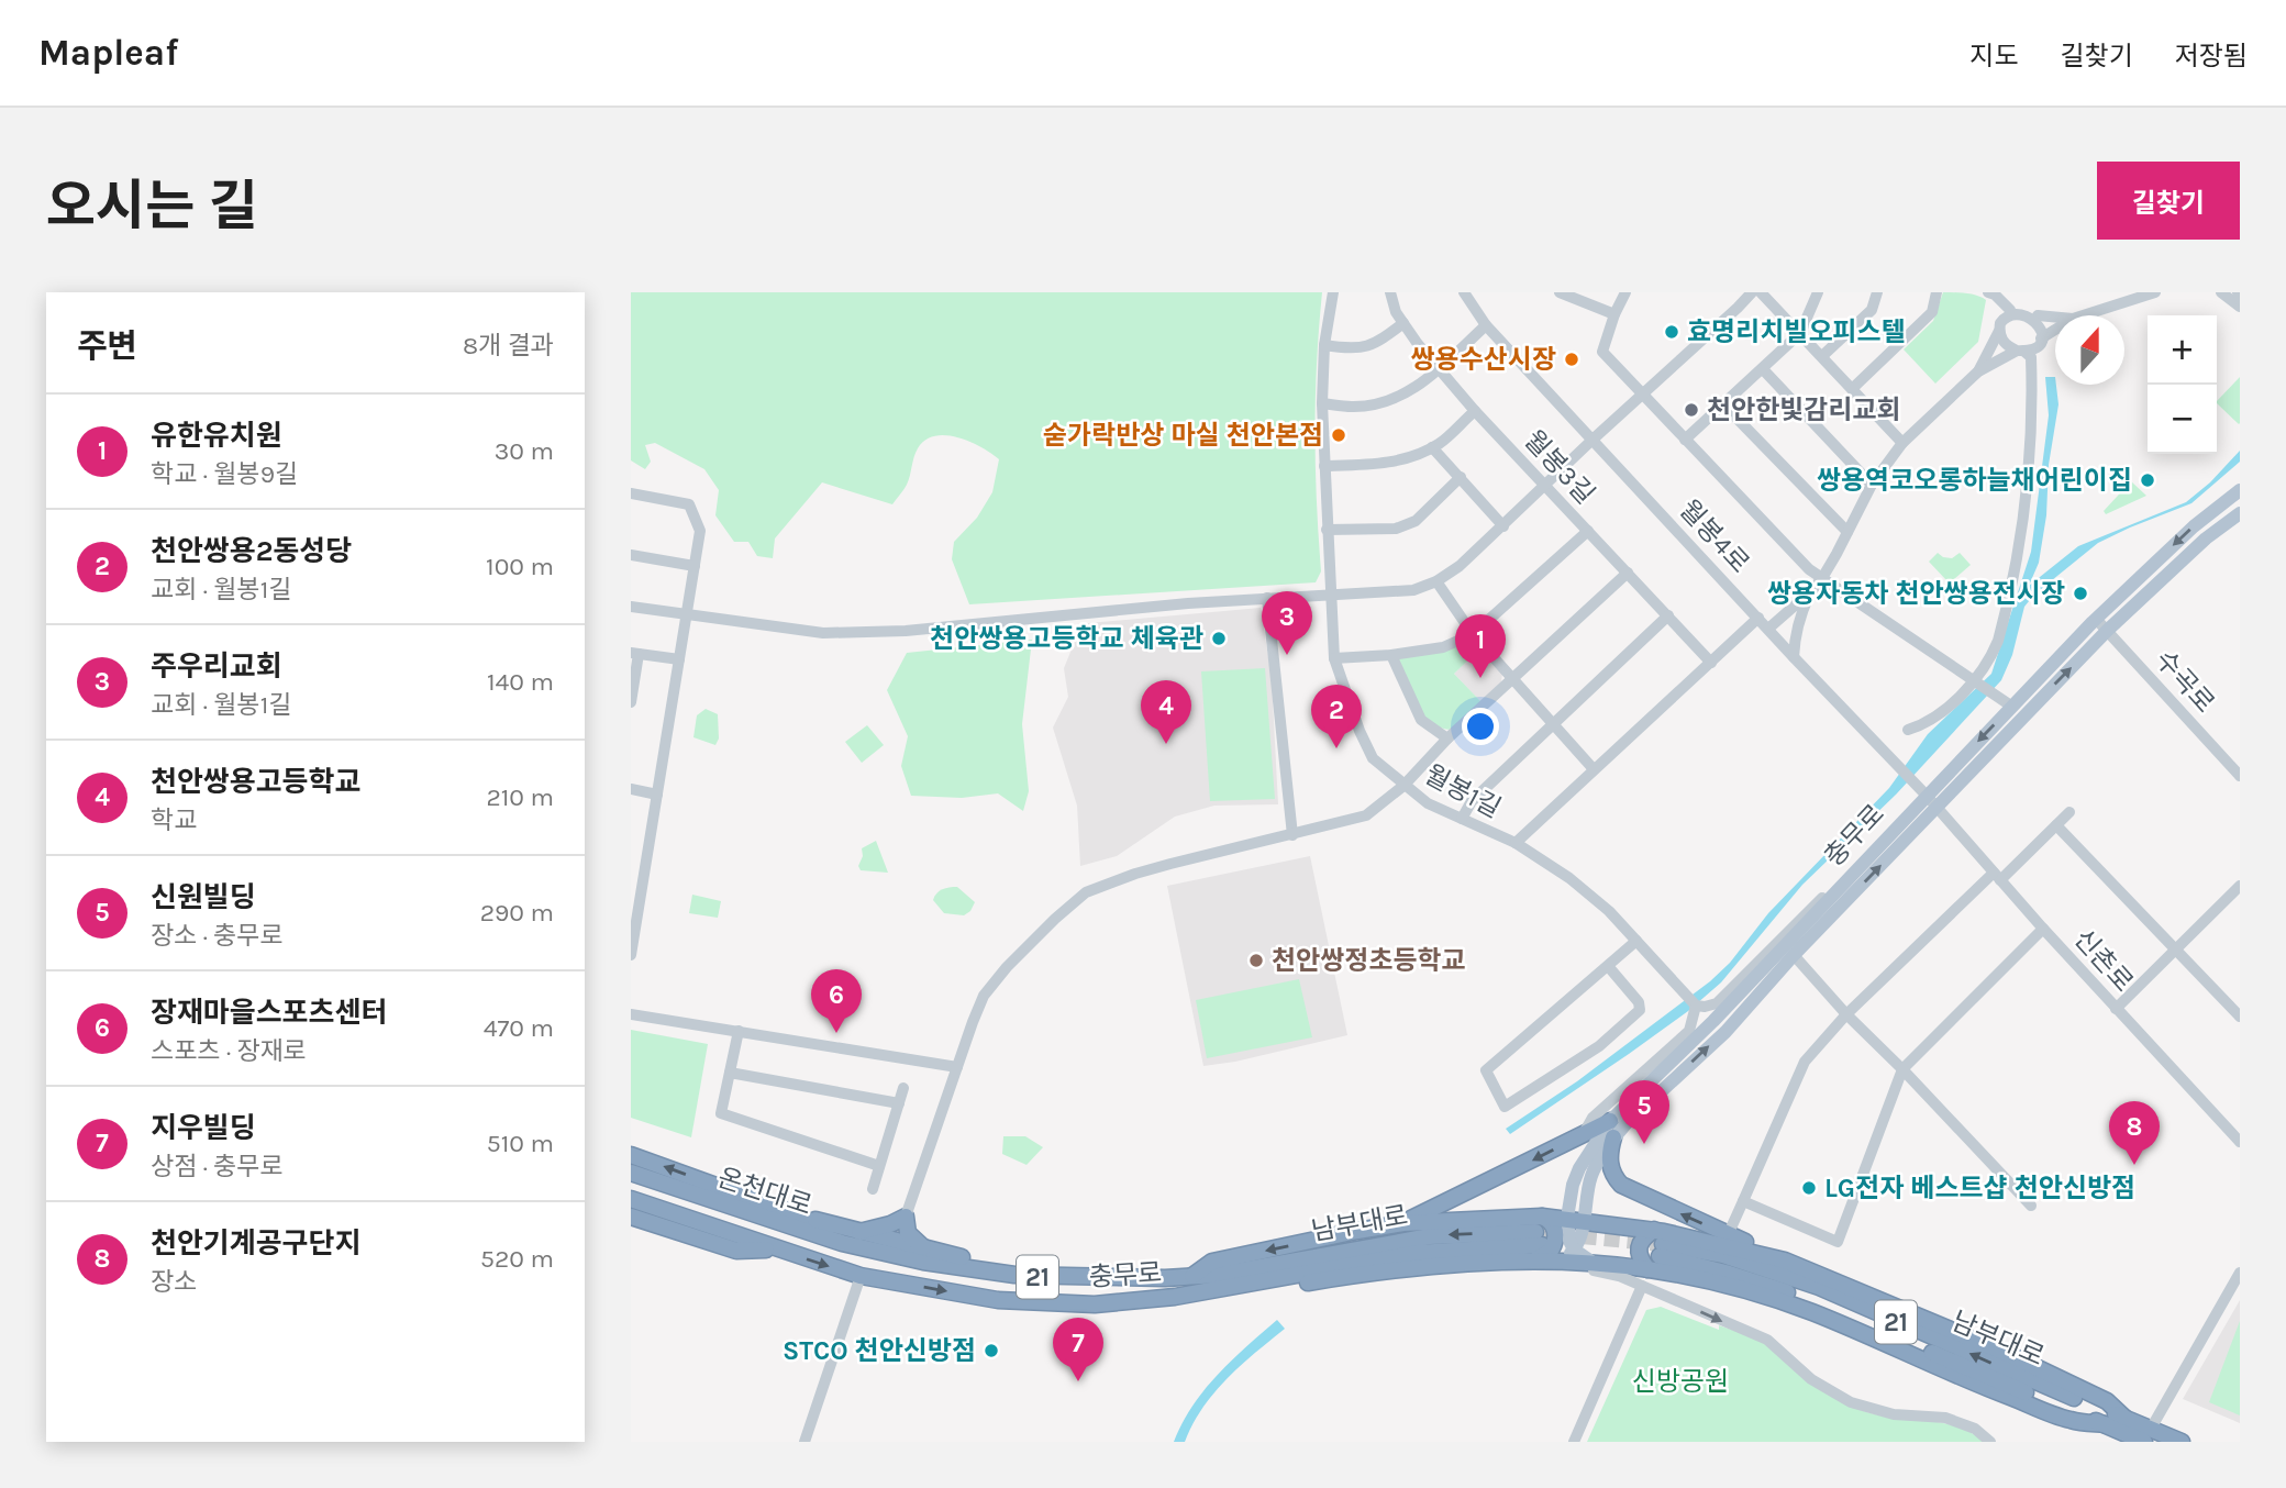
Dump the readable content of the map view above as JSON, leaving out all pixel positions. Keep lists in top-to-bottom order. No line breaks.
{"streets":{"highway":["충무로","온천대로","남부대로","21"],"street":["월봉3길","월봉4로","수곡로","월봉1길","신촌로"]},"crossings":[["월봉4로","충무로"],["월봉4로","신촌로"],["수곡로","충무로"],["충무로","신촌로"],["충무로","온천대로"],["충무로","남부대로"],["온천대로","21"]],"parks":["신방공원"],"places":["효명리치빌오피스텔","쌍용수산시장","천안한빛감리교회","숟가락반상 마실 천안본점","쌍용역코오롱하늘채어린이집","쌍용자동차 천안쌍용전시장","천안쌍용고등학교 체육관","천안쌍정초등학교","LG전자 베스트샵 천안신방점","STCO 천안신방점"],"north":"top","page":{"header":"Mapleaf","nav":["지도","길찾기","저장됨"],"title":"오시는 길","buttons":"길찾기","heading":["주변","8개 결과"],"map_buttons":["+","−"],"list":[{"mark":"1","name":"유한유치원","note":"학교 · 월봉9길","value":"30 m"},{"mark":"2","name":"천안쌍용2동성당","note":"교회 · 월봉1길","value":"100 m"},{"mark":"3","name":"주우리교회","note":"교회 · 월봉1길","value":"140 m"},{"mark":"4","name":"천안쌍용고등학교","note":"학교","value":"210 m"},{"mark":"5","name":"신원빌딩","note":"장소 · 충무로","value":"290 m"},{"mark":"6","name":"장재마을스포츠센터","note":"스포츠 · 장재로","value":"470 m"},{"mark":"7","name":"지우빌딩","note":"상점 · 충무로","value":"510 m"},{"mark":"8","name":"천안기계공구단지","note":"장소","value":"520 m"}],"pins":["3","1","4","2","6","5","8","7"]}}
